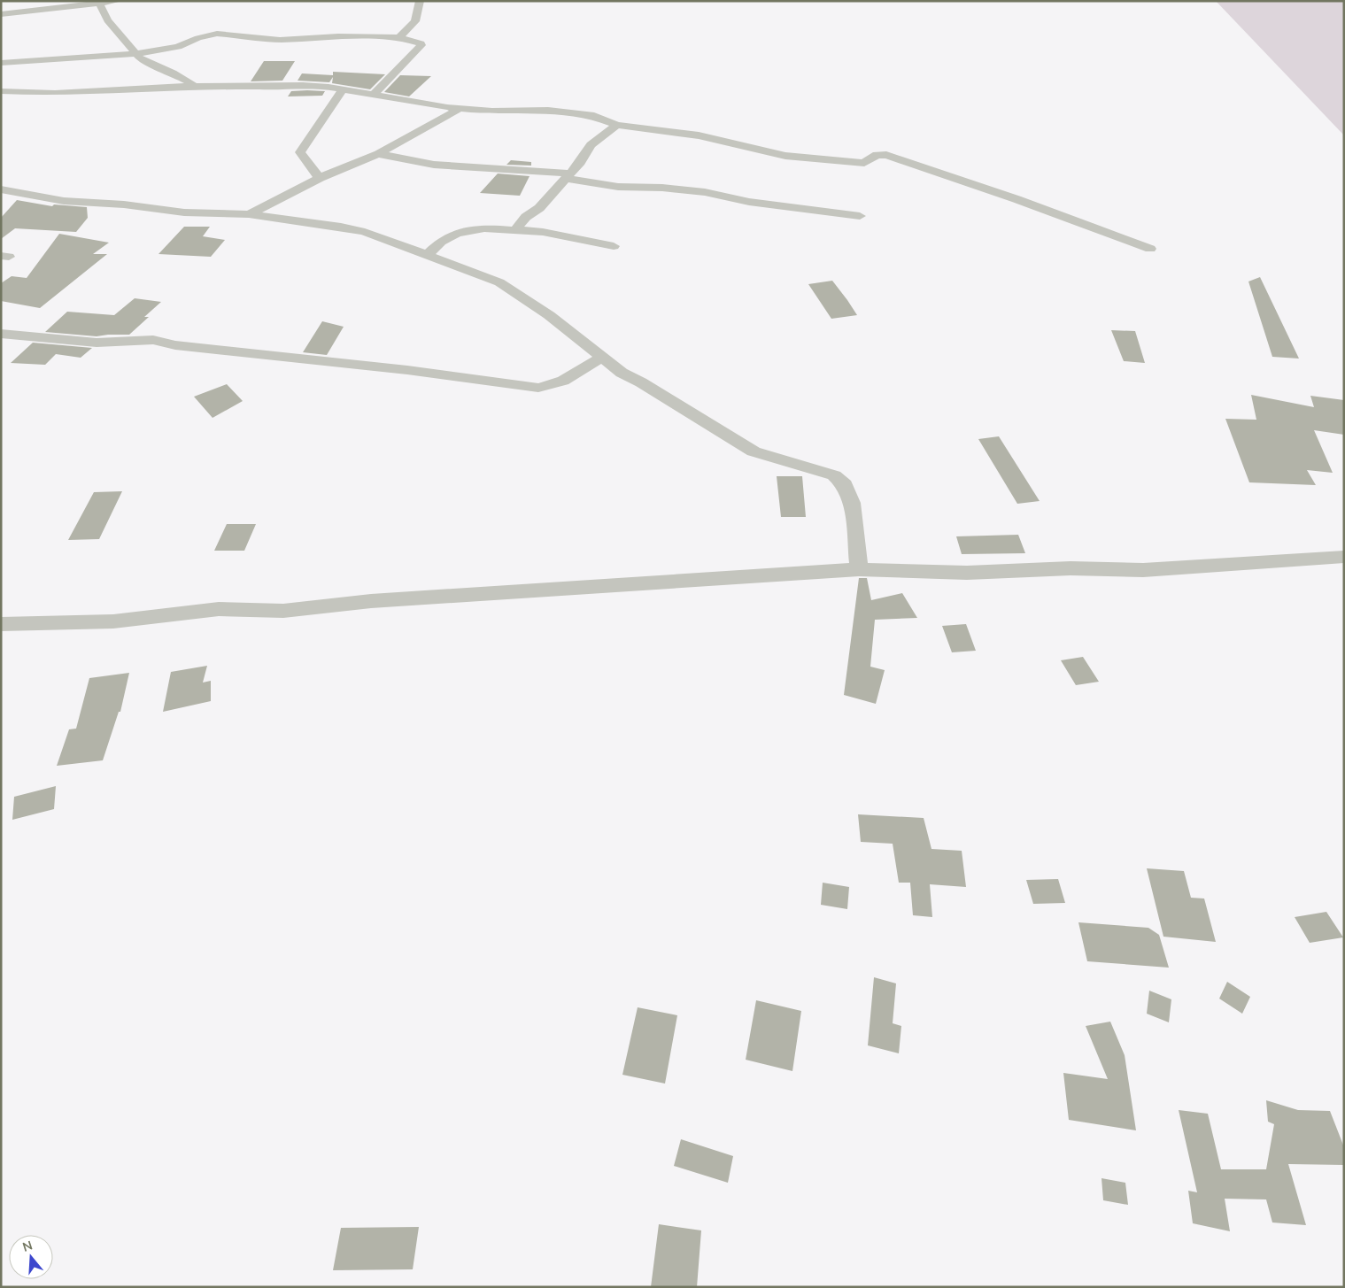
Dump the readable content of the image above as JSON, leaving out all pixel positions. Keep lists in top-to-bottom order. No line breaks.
{"north":"top"}
